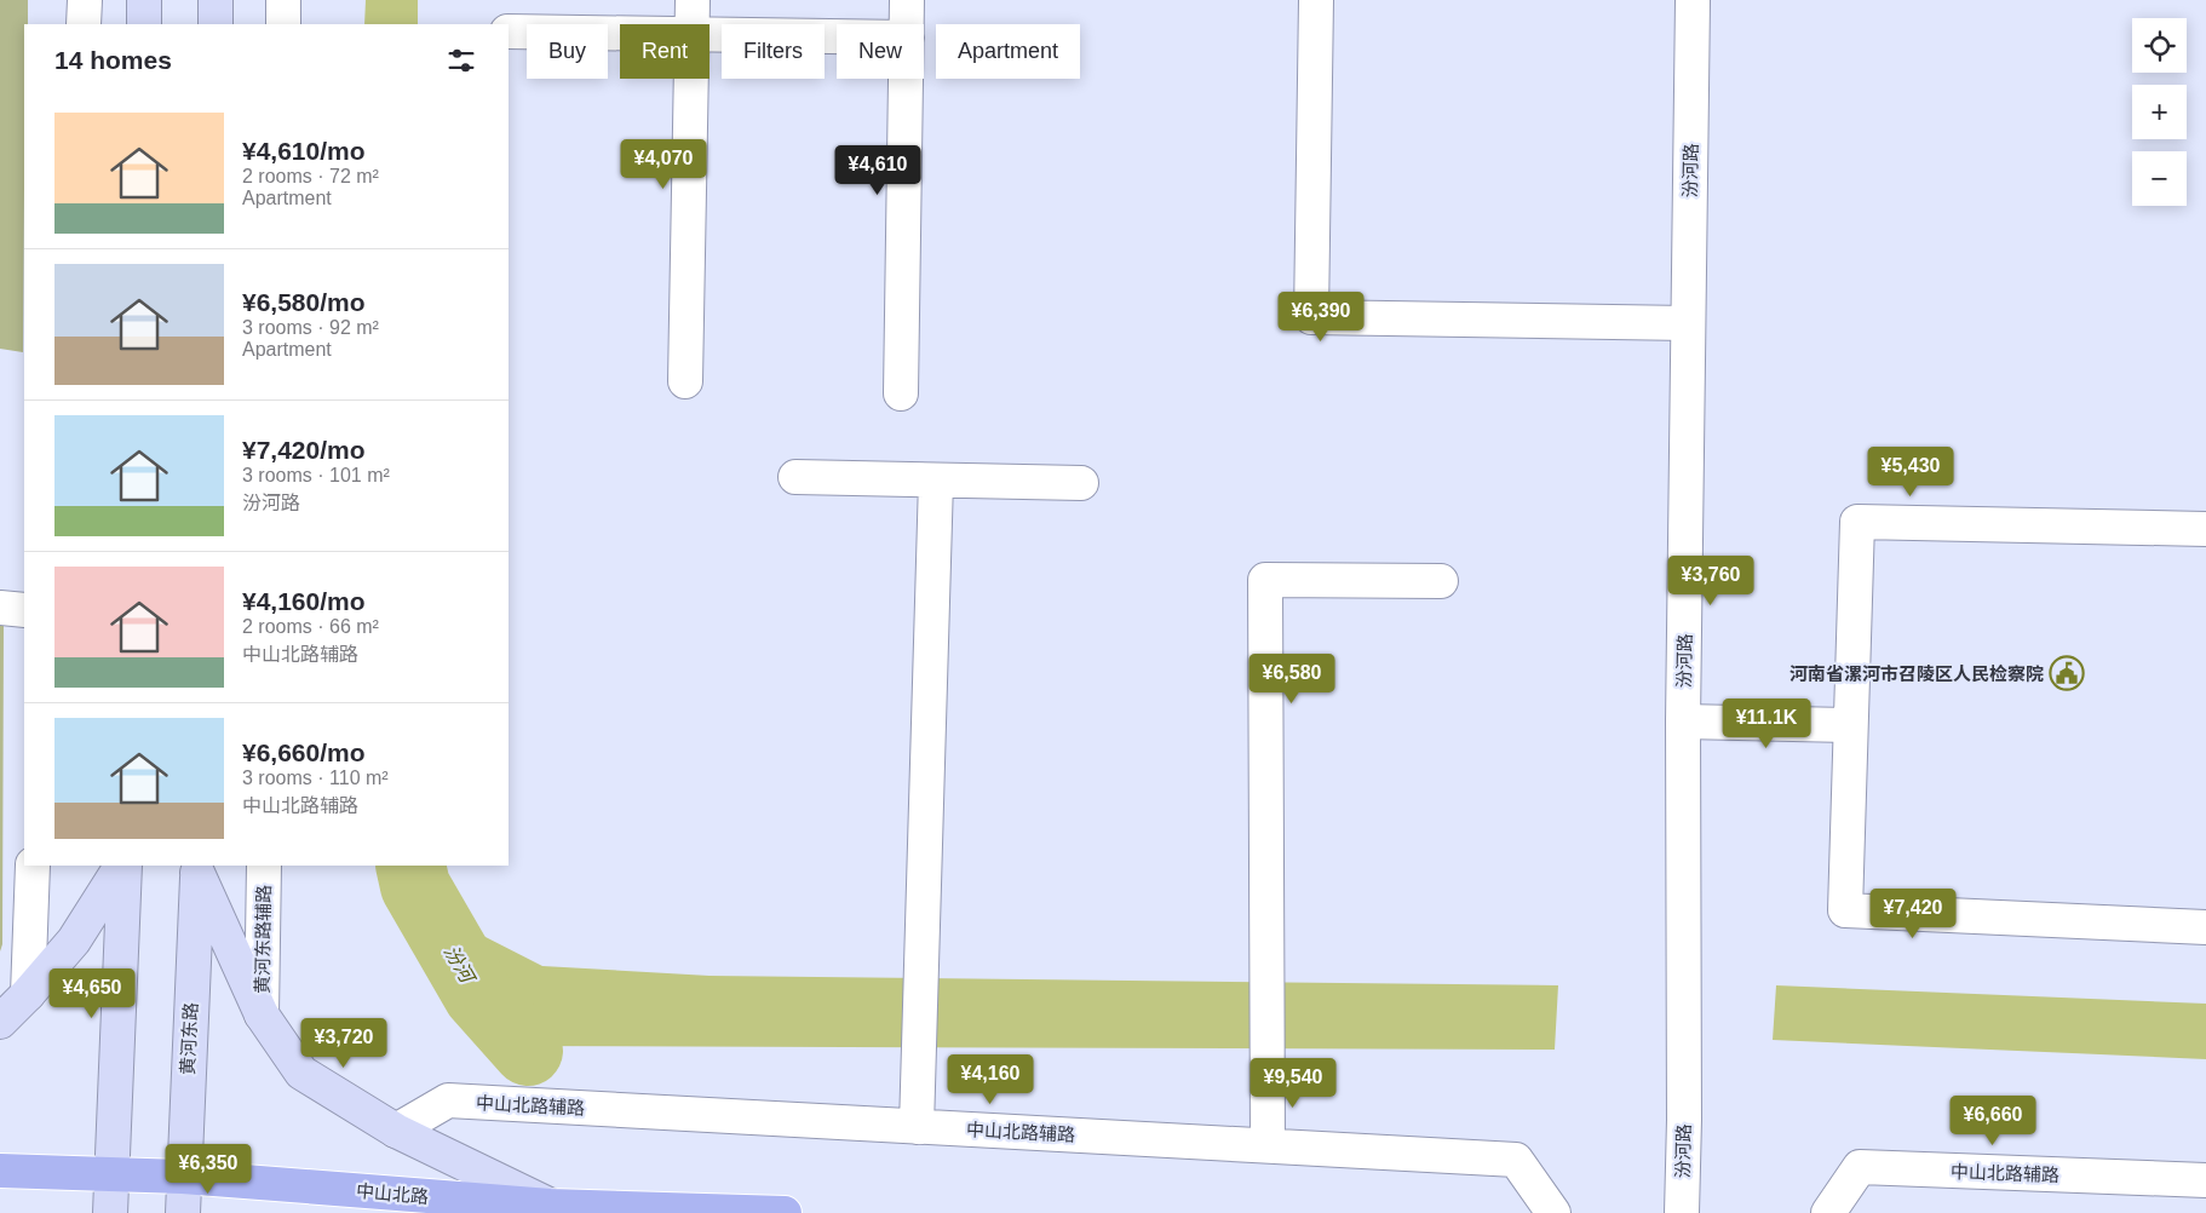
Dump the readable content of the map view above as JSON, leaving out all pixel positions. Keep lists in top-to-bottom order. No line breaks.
{"streets":{"main road":["黄河东路","中山北路"],"street":["汾河路","黄河东路辅路","中山北路辅路"]},"crossings":[["黄河东路","中山北路"]],"water":["汾河"],"places":{"public building":["河南省漯河市召陵区人民检察院"]},"page":{"map_buttons":["+","−"],"chip":["Buy","Rent","Filters","New","Apartment"],"heading":"14 homes","list":[{"name":"¥4,610/mo","note":"2 rooms · 72 m² · Apartment"},{"name":"¥6,580/mo","note":"3 rooms · 92 m² · Apartment"},{"name":"¥7,420/mo","note":"3 rooms · 101 m² · 汾河路"},{"name":"¥4,160/mo","note":"2 rooms · 66 m² · 中山北路辅路"},{"name":"¥6,660/mo","note":"3 rooms · 110 m² · 中山北路辅路"}],"price":["¥4,070","¥4,610","¥6,390","¥5,430","¥3,760","¥6,580","¥11.1K","¥7,420","¥4,650","¥3,720","¥4,160","¥9,540","¥6,660","¥6,350"]}}
